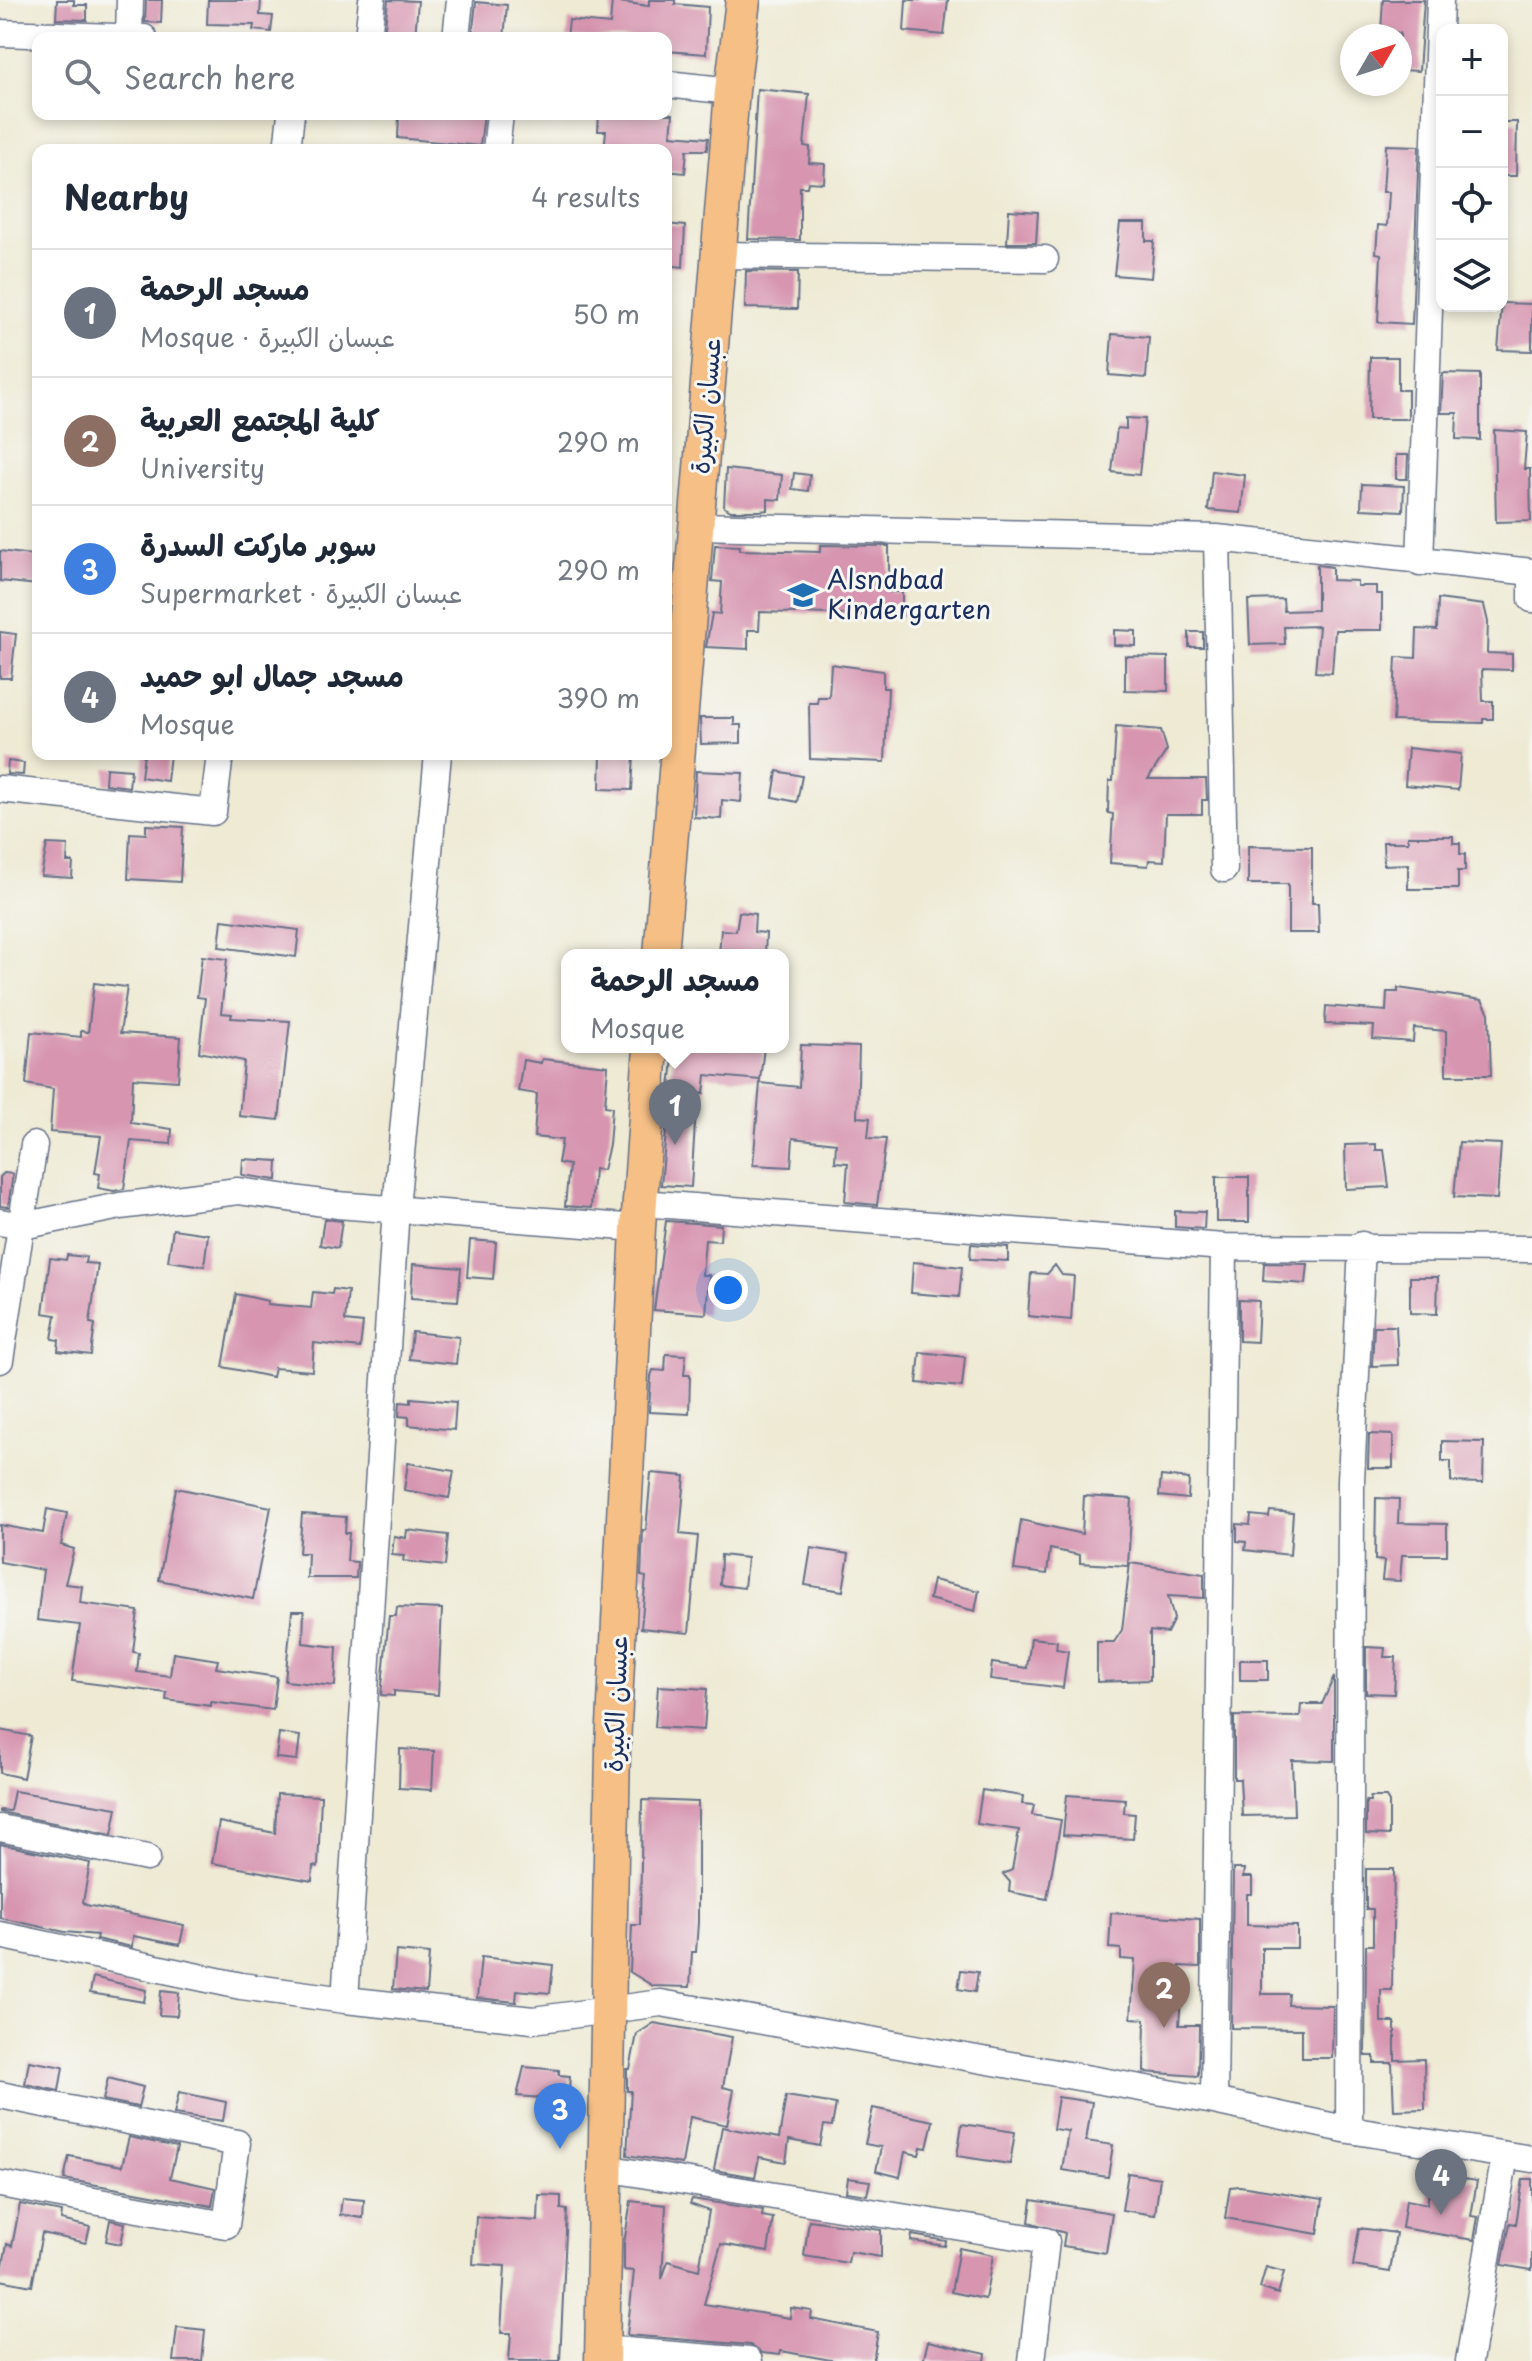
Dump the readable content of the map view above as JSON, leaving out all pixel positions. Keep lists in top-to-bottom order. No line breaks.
{"streets":{"main road":["عبسان الكبيرة"]},"places":{"school or university":["Alsndbad Kindergarten"]},"north":"top right","page":{"map_buttons":["+","−"],"search":"Search here","heading":["Nearby","4 results"],"list":[{"mark":"1","name":"مسجد الرحمة","note":"Mosque · عبسان الكبيرة","value":"50 m"},{"mark":"2","name":"كلية المجتمع العربية","note":"University","value":"290 m"},{"mark":"3","name":"سوبر ماركت السدرة","note":"Supermarket · عبسان الكبيرة","value":"290 m"},{"mark":"4","name":"مسجد جمال ابو حميد","note":"Mosque","value":"390 m"}],"popup":["مسجد الرحمة","Mosque"],"pins":["1","2","3","4"]}}
